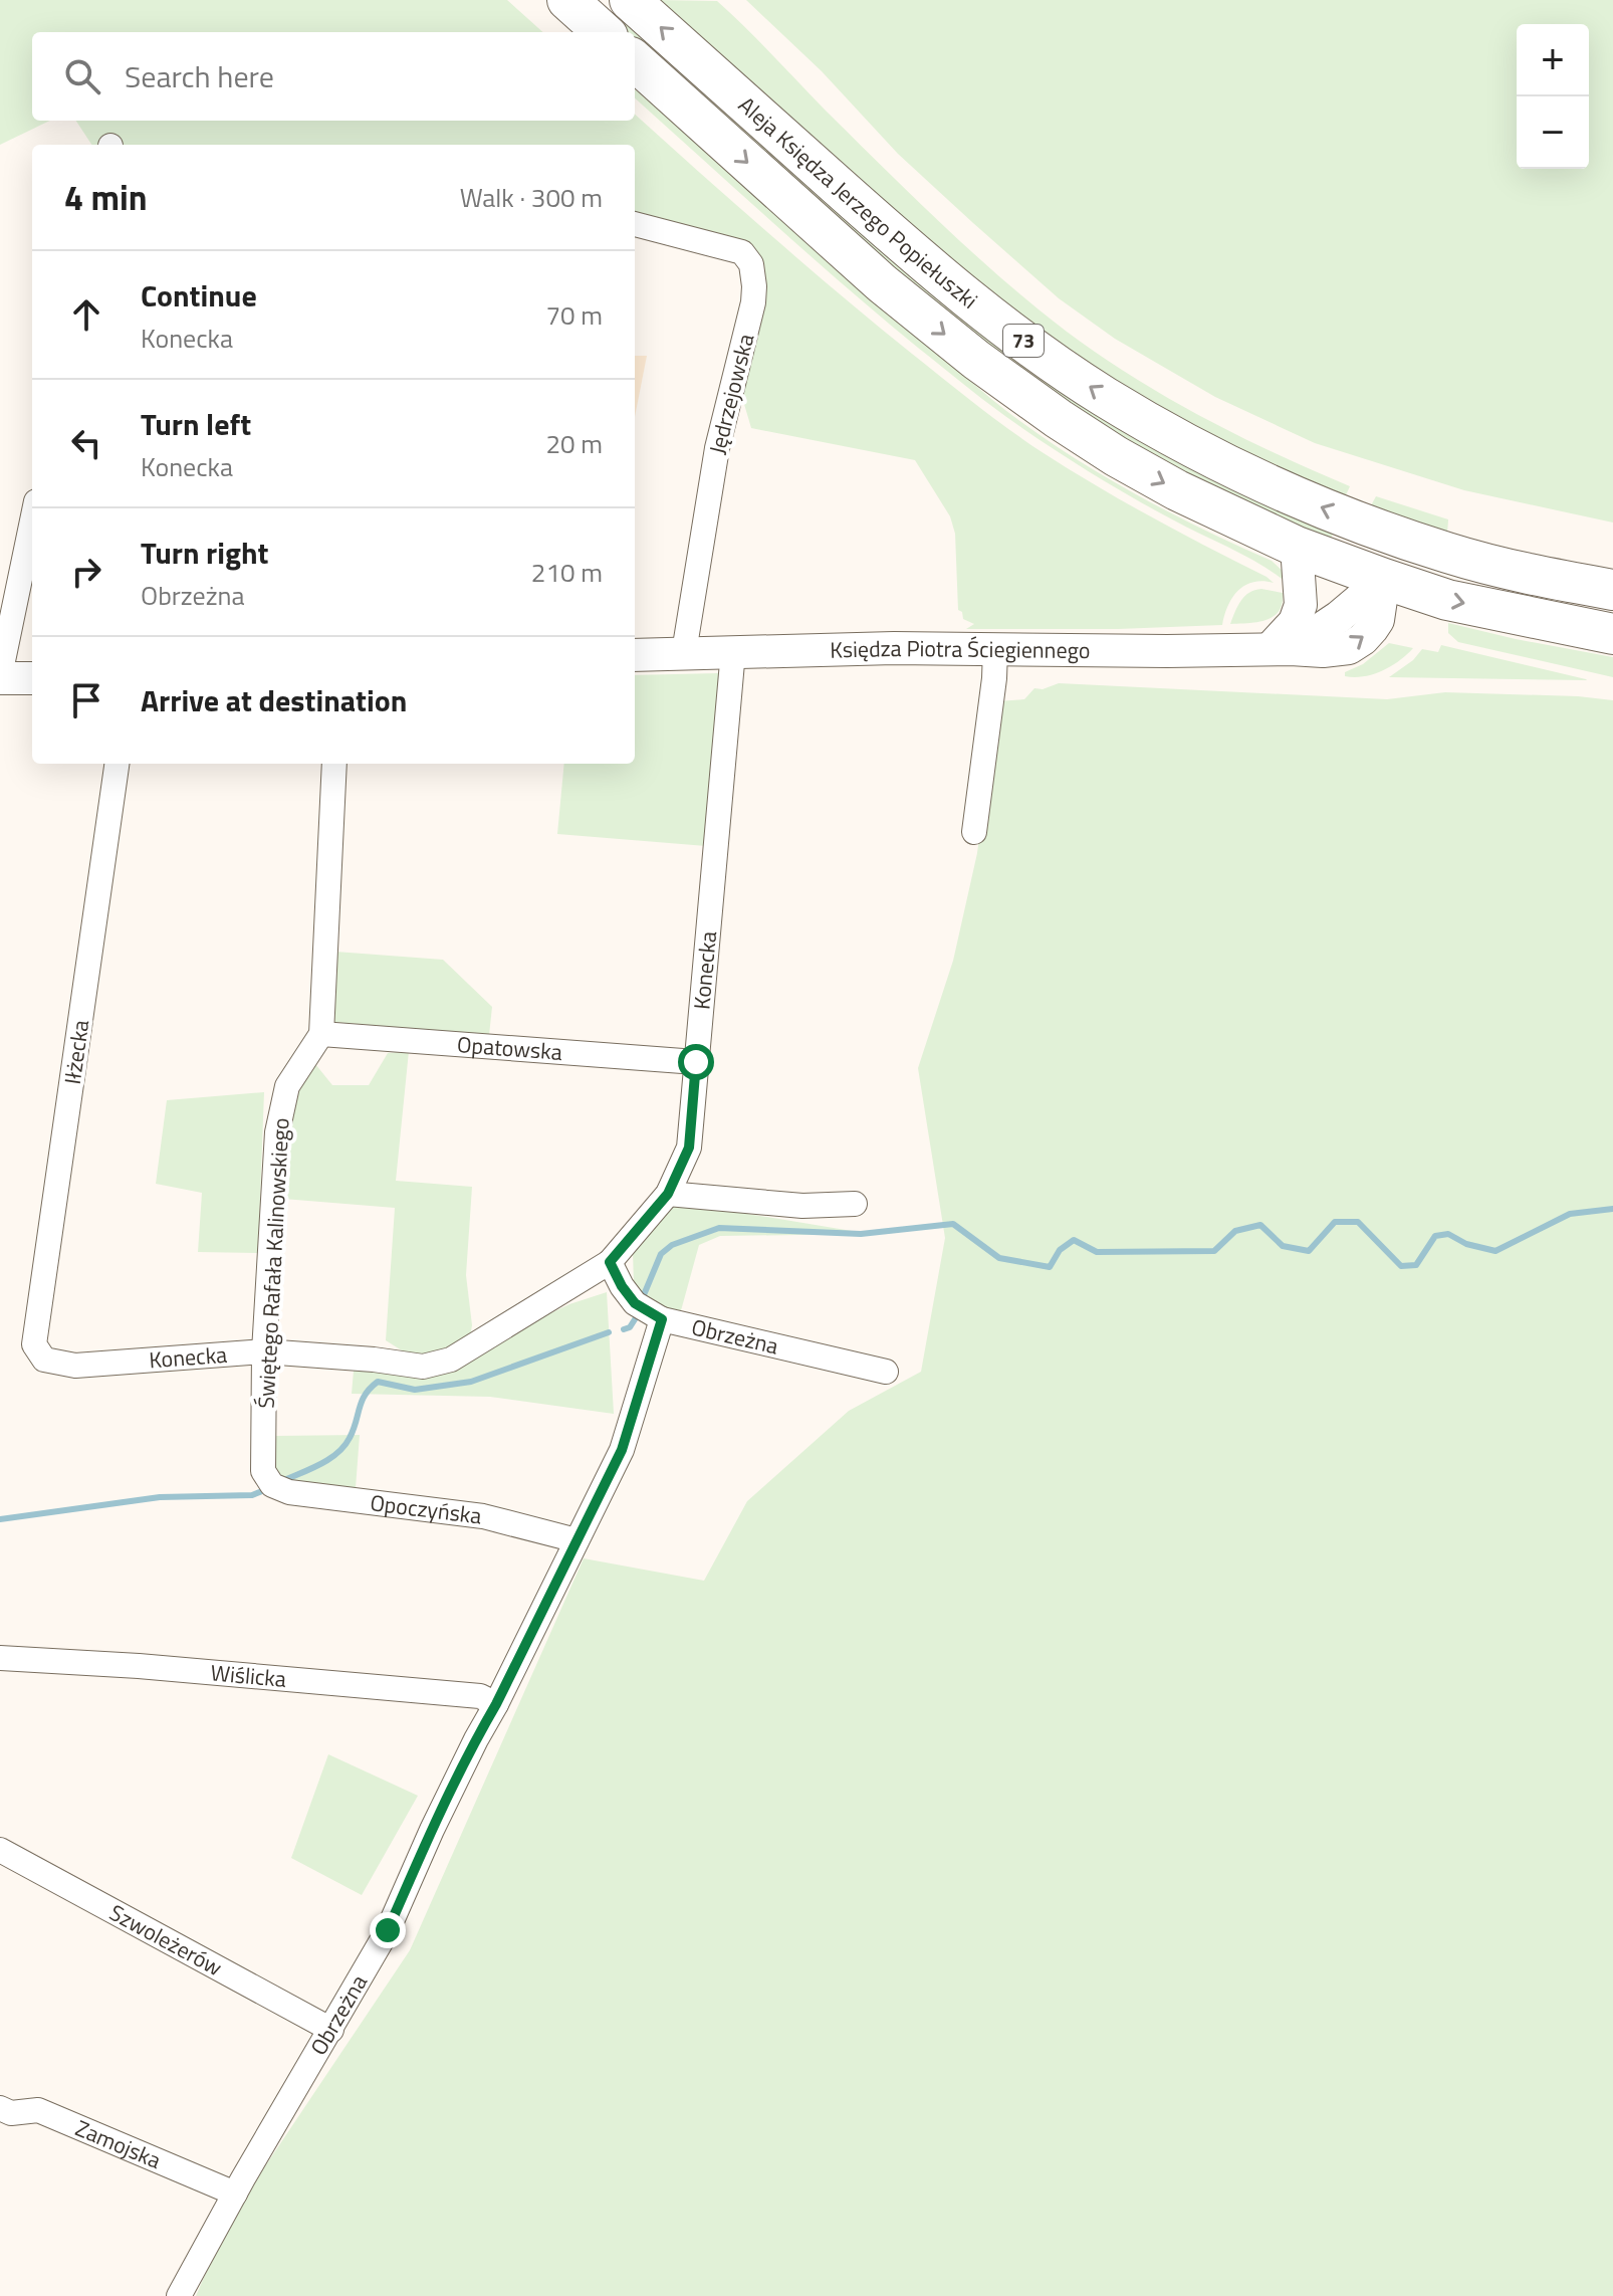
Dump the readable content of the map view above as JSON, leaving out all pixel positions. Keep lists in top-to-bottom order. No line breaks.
{"streets":{"main road":["Aleja Księdza Jerzego Popiełuszki","73"],"street":["Jędrzejowska","Księdza Piotra Ściegiennego","Konecka","Opatowska","Iłżecka","Świętego Rafała Kalinowskiego","Obrzeżna","Opoczyńska","Wiślicka","Szwoleżerów","Zamojska"]},"crossings":[["Aleja Księdza Jerzego Popiełuszki","73"],["Jędrzejowska","Księdza Piotra Ściegiennego"],["Księdza Piotra Ściegiennego","Konecka"],["Konecka","Opatowska"],["Konecka","Iłżecka"],["Konecka","Świętego Rafała Kalinowskiego"],["Opatowska","Świętego Rafała Kalinowskiego"],["Świętego Rafała Kalinowskiego","Opoczyńska"],["Obrzeżna","Opoczyńska"],["Obrzeżna","Wiślicka"],["Obrzeżna","Szwoleżerów"],["Obrzeżna","Zamojska"]],"page":{"map_buttons":["+","−"],"search":"Search here","heading":["4 min","Walk · 300 m"],"list":[["Continue","Konecka","70 m"],["Turn left","Konecka","20 m"],["Turn right","Obrzeżna","210 m"],"Arrive at destination"]}}
